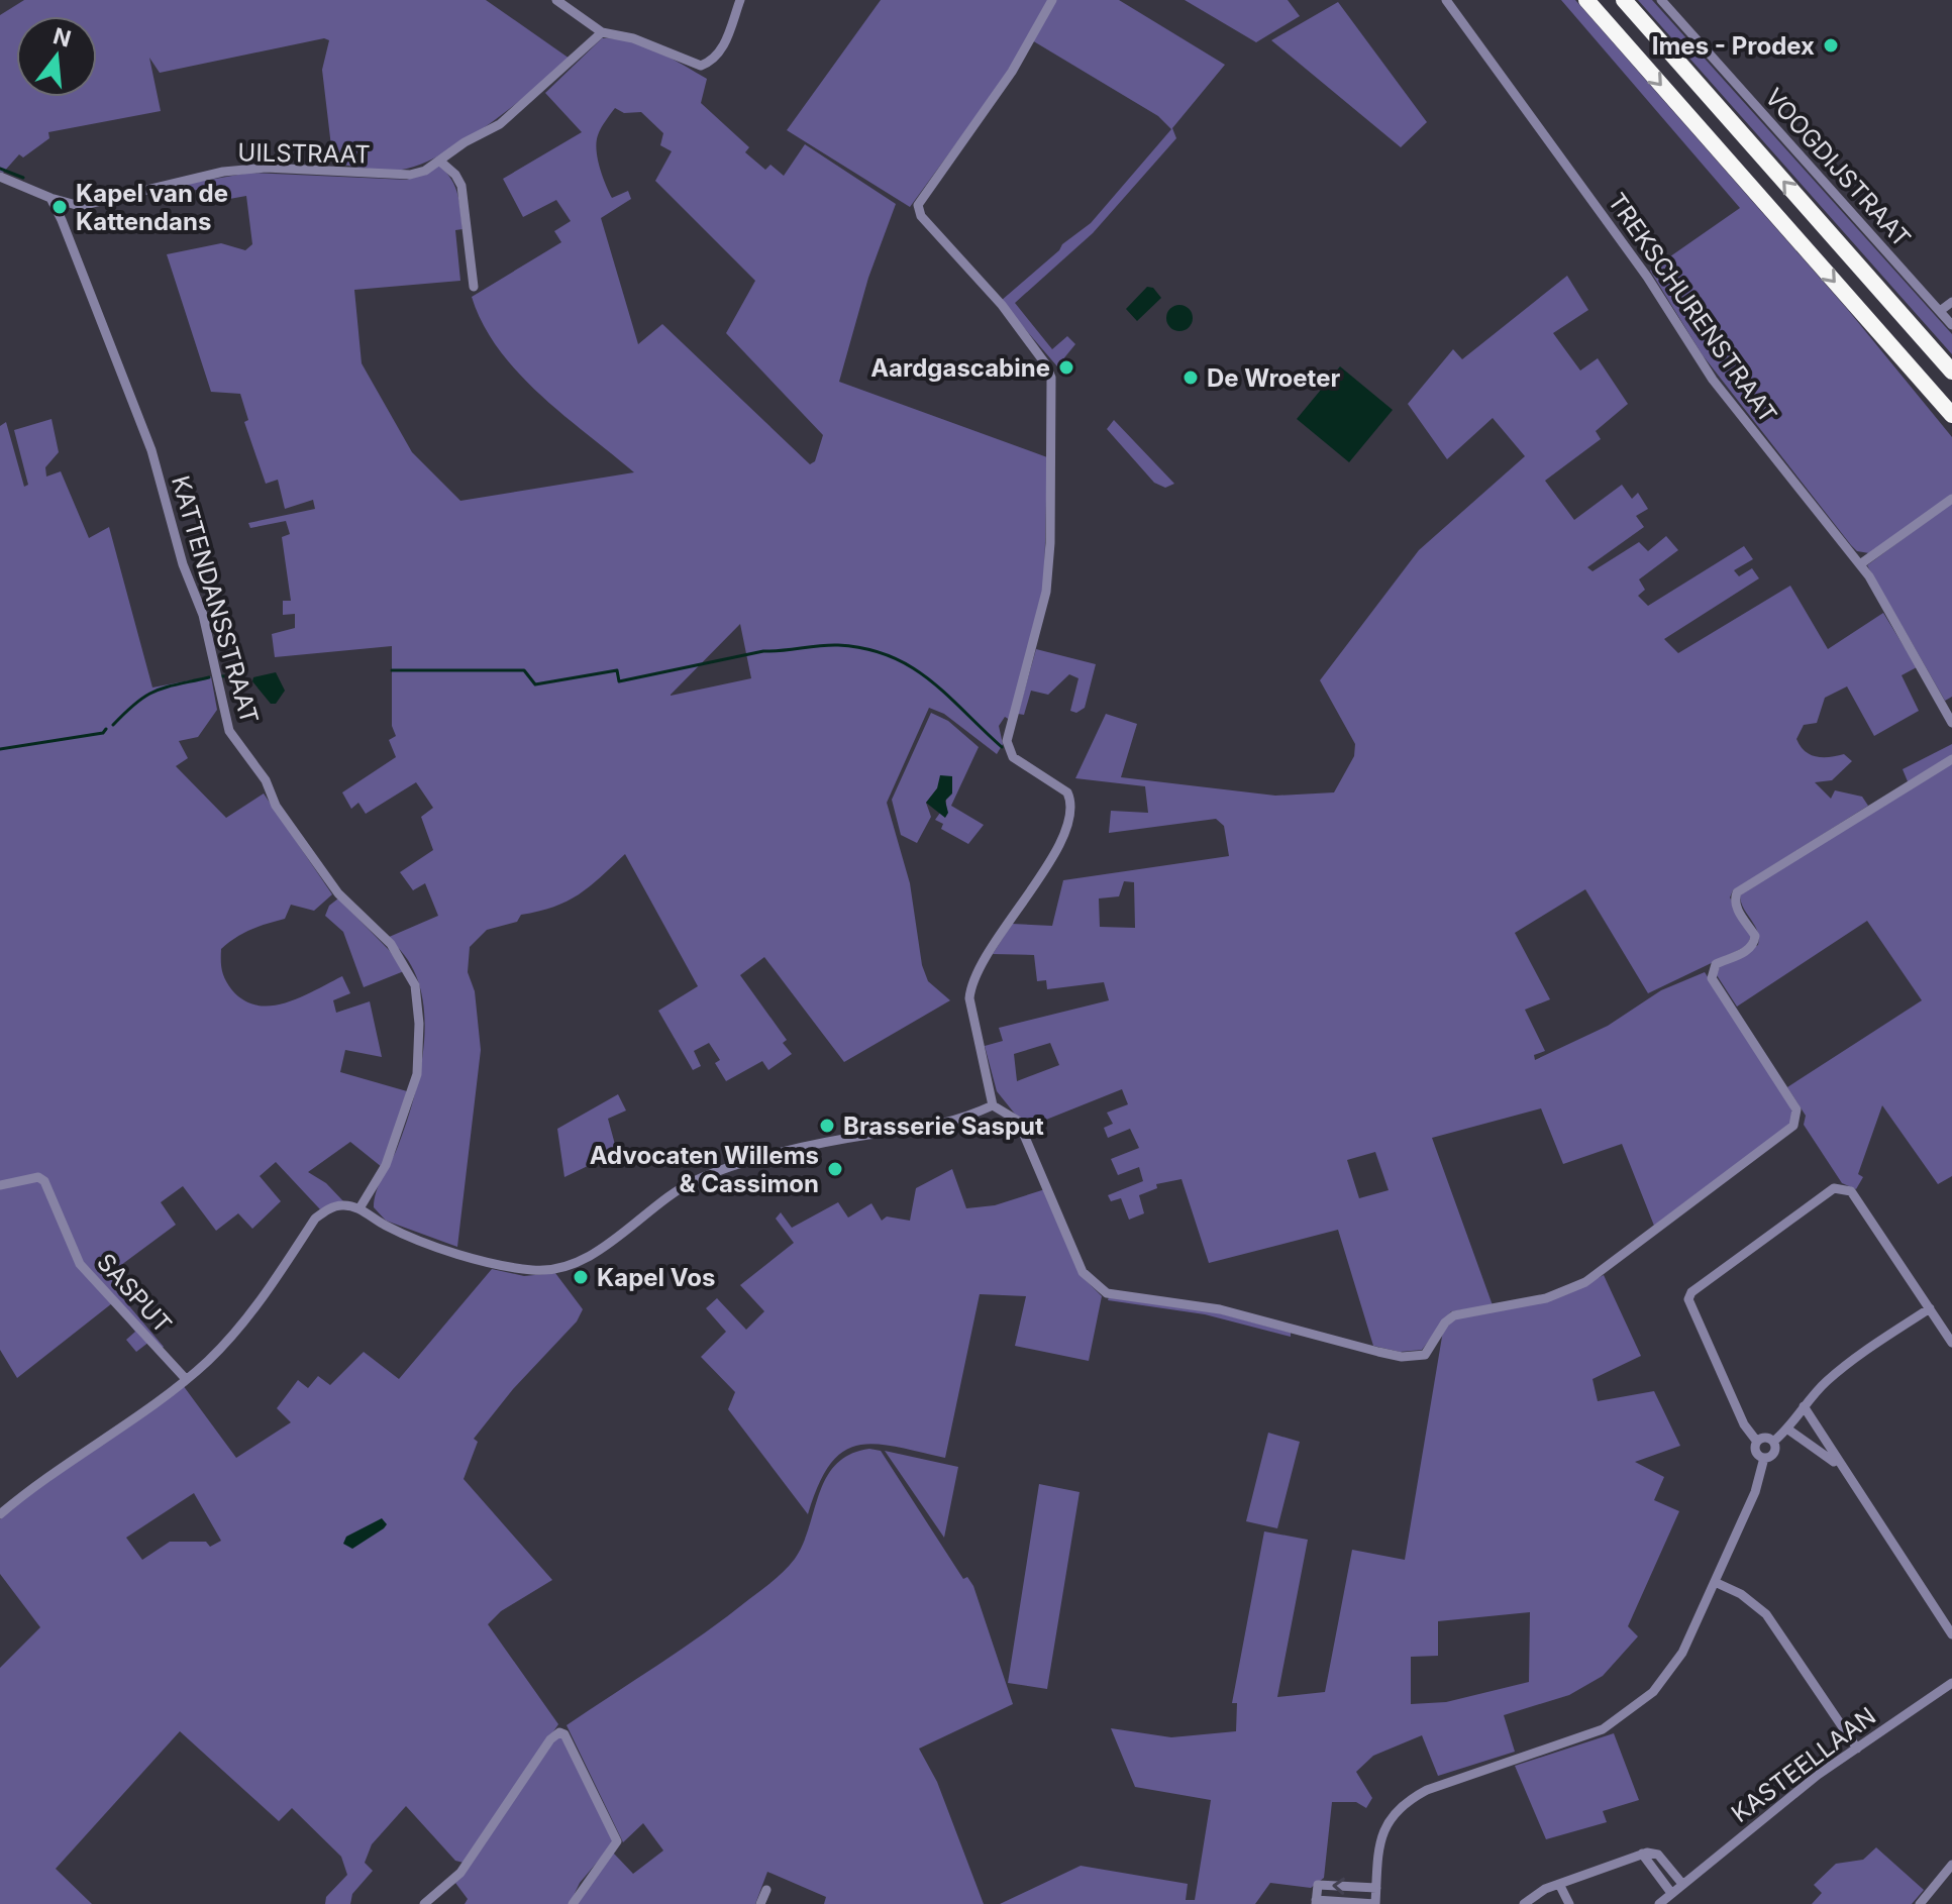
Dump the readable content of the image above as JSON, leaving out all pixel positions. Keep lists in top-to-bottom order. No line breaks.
{"streets":{"street":["UILSTRAAT","VOOGDIJSTRAAT","TREKSCHURENSTRAAT","KATTENDANSSTRAAT","SASPUT","KASTEELLAAN"]},"places":["Imes - Prodex","Kapel van de Kattendans","Aardgascabine","De Wroeter","Brasserie Sasput","Advocaten Willems & Cassimon","Kapel Vos"],"north":"top"}
